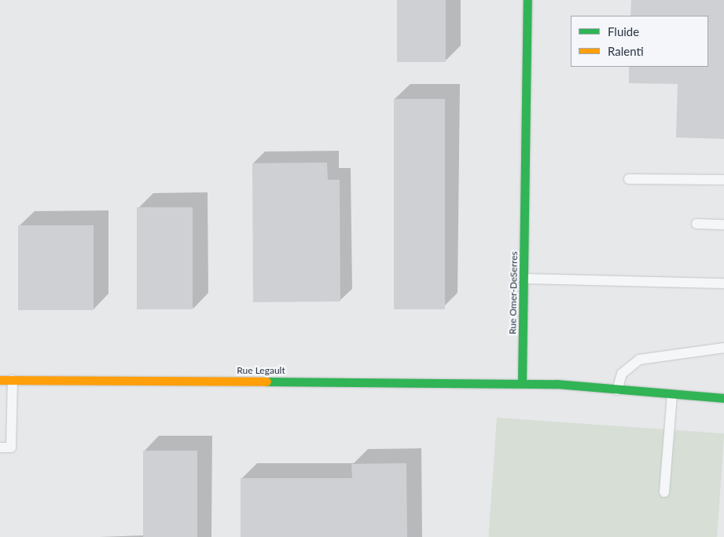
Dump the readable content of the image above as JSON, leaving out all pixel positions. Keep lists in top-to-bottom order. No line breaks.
{"streets":{"street":["Rue Omer-DeSerres","Rue Legault"]},"crossings":[["Rue Omer-DeSerres","Rue Legault"]],"legend":["Fluide","Ralenti"]}
